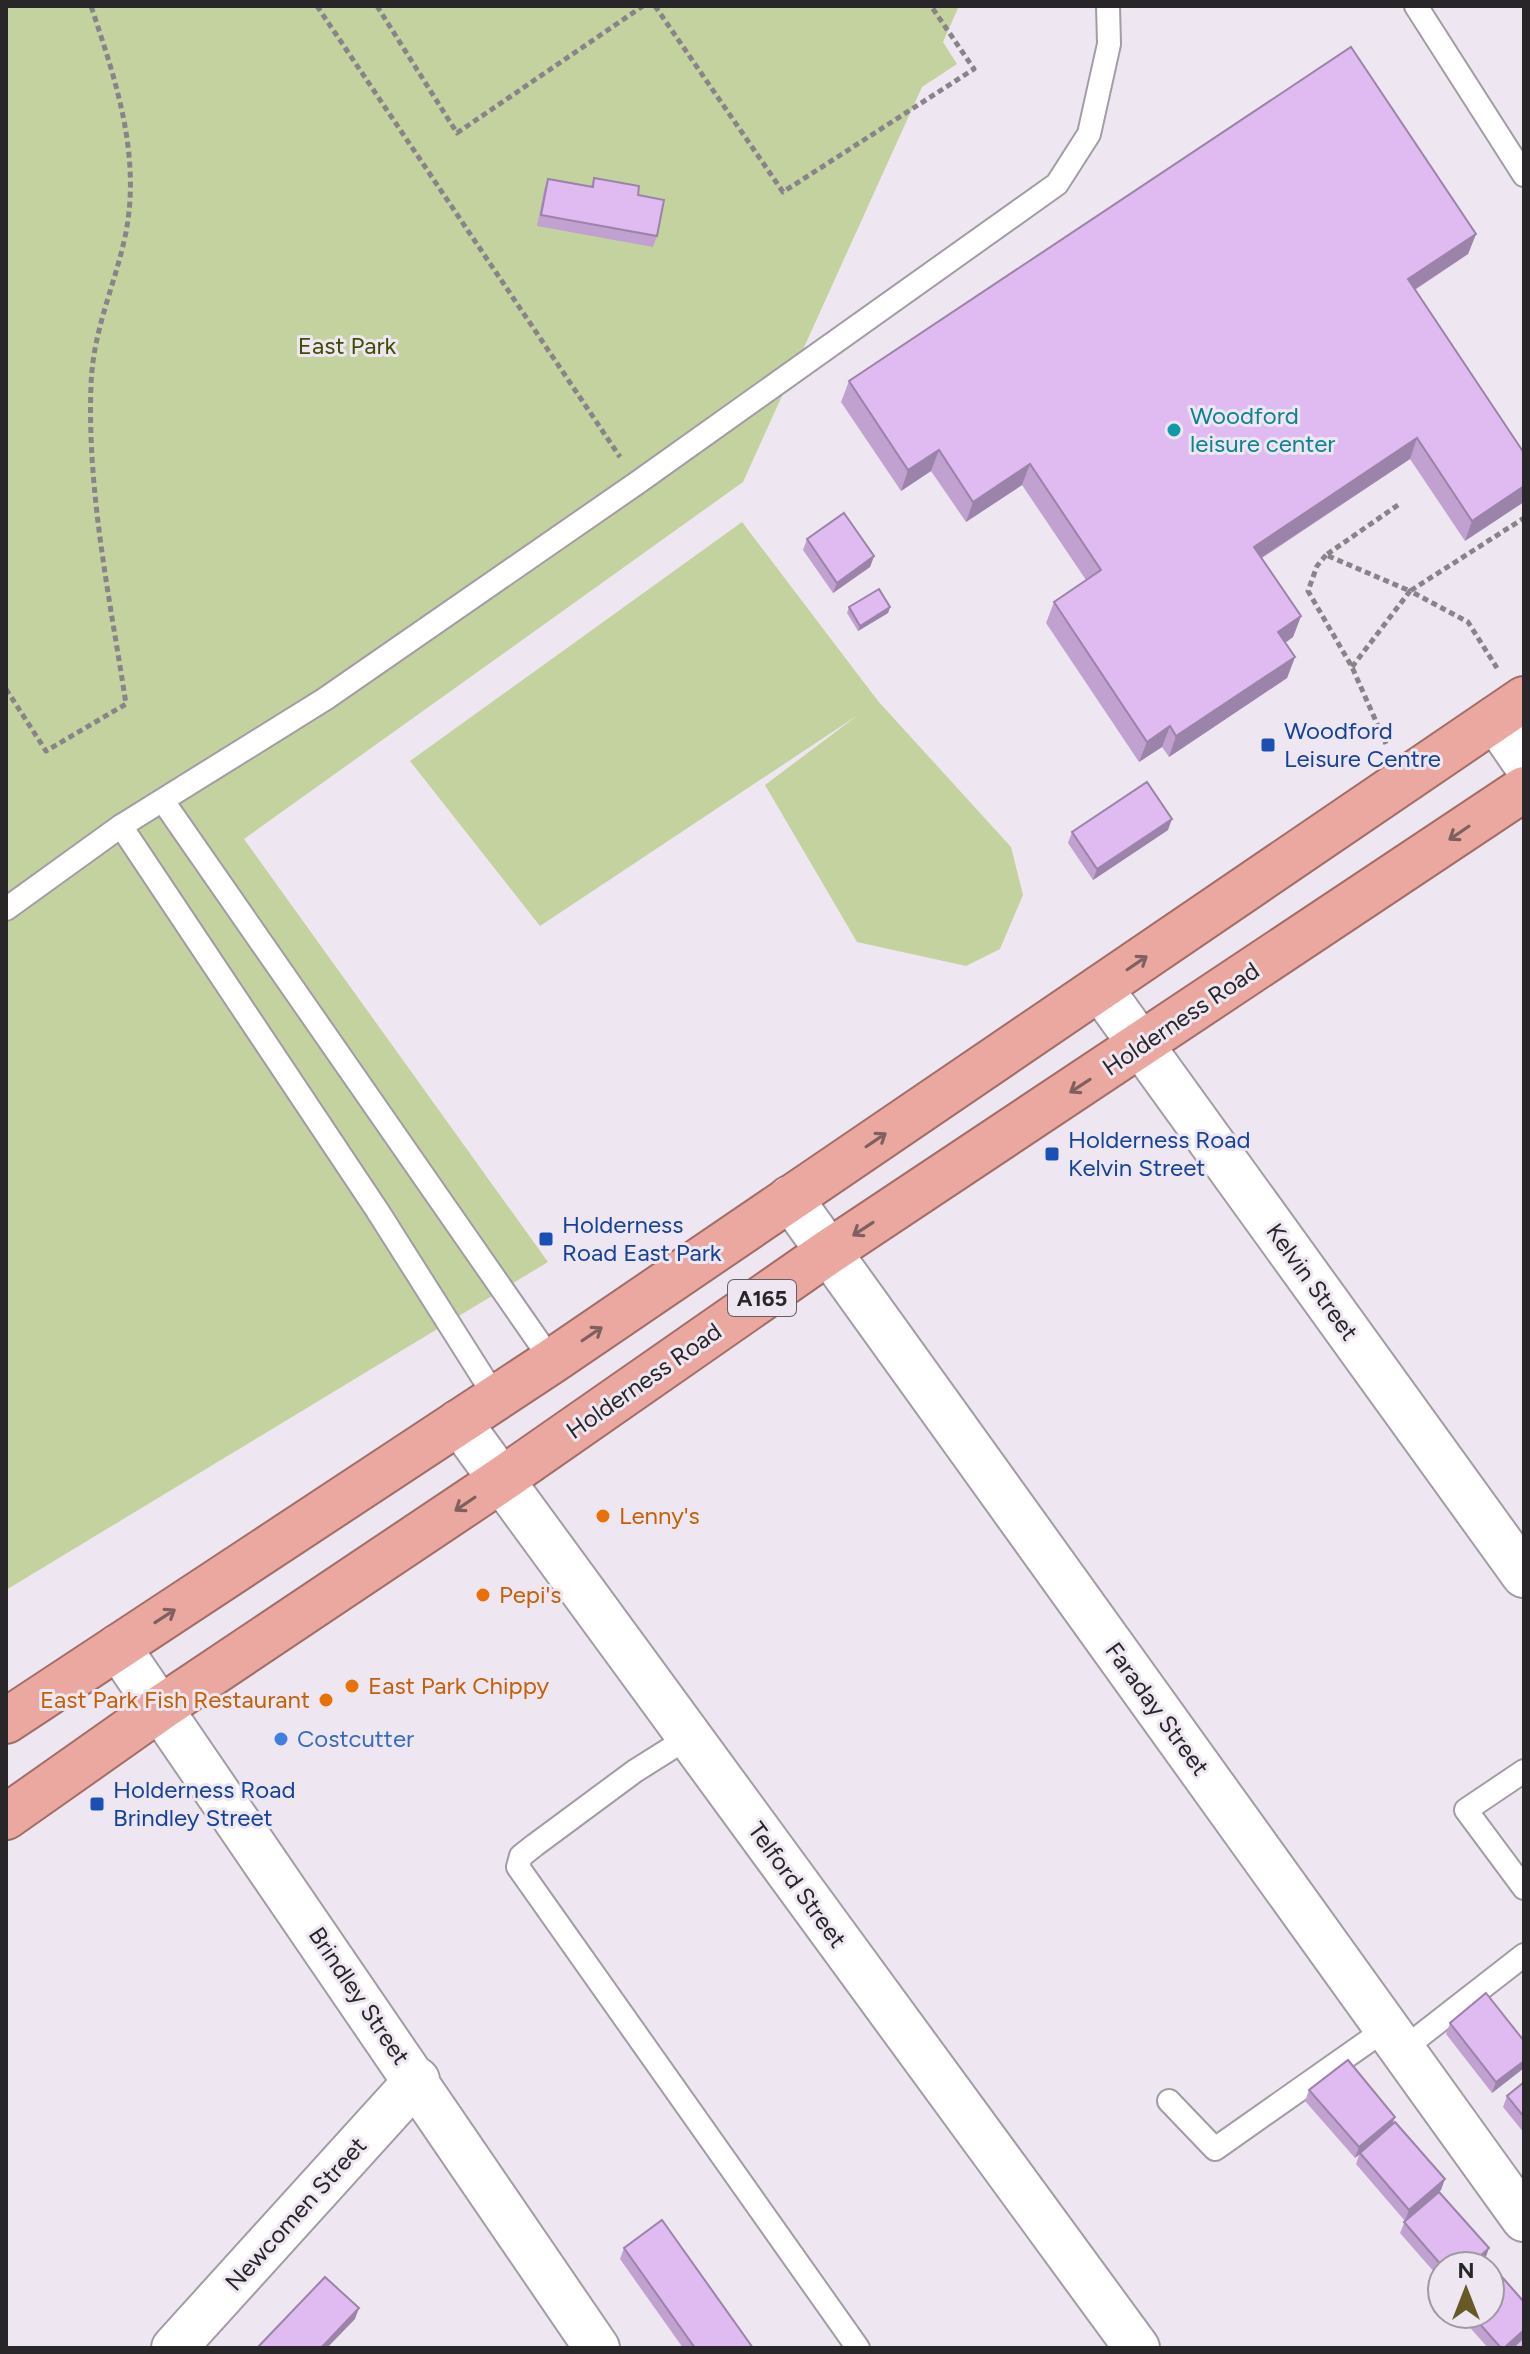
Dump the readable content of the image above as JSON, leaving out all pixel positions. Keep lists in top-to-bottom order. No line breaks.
{"streets":{"highway":["Holderness Road","A165"],"street":["Kelvin Street","Faraday Street","Telford Street","Brindley Street","Newcomen Street"]},"crossings":[["Holderness Road","Kelvin Street"],["Holderness Road","Faraday Street"],["Holderness Road","Telford Street"],["Holderness Road","Brindley Street"],["Kelvin Street","A165"],["A165","Faraday Street"],["A165","Telford Street"],["A165","Brindley Street"],["Brindley Street","Newcomen Street"]],"parks":["East Park"],"places":{"other":["Woodford leisure center","Lenny's","Pepi's","East Park Chippy","East Park Fish Restaurant","Costcutter"],"transit":["Woodford Leisure Centre","Holderness Road Kelvin Street","Holderness Road East Park","Holderness Road Brindley Street"]},"north":"top"}
